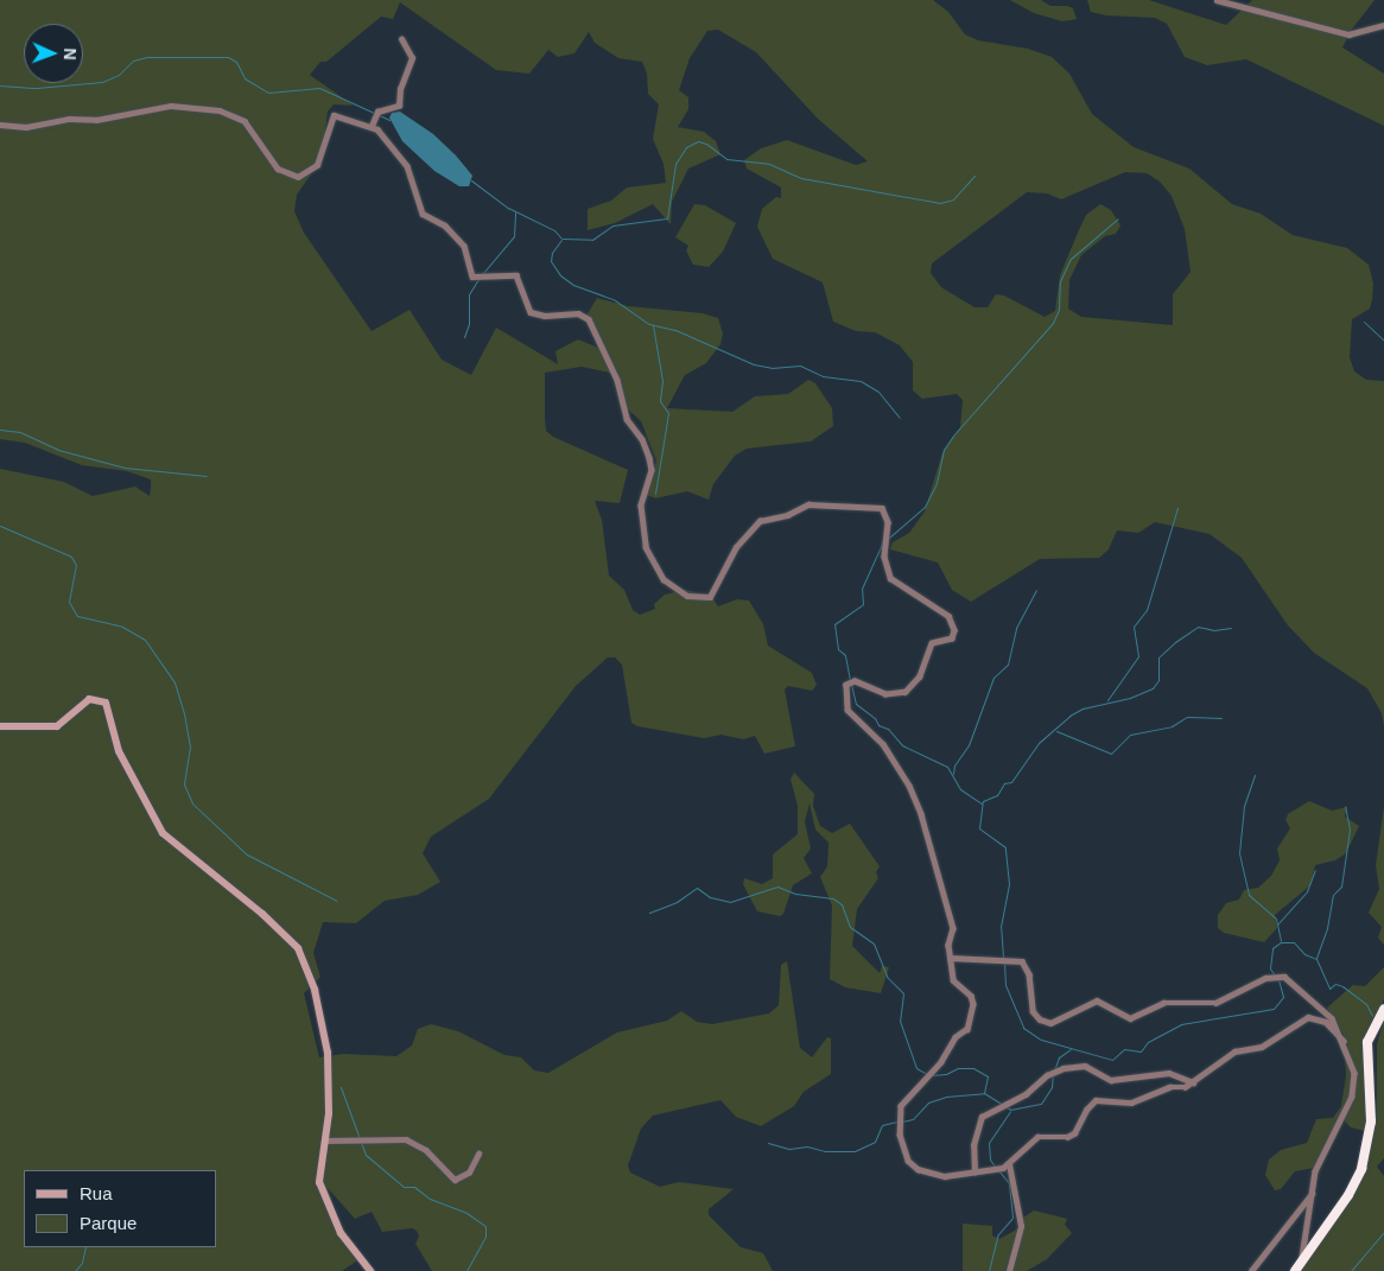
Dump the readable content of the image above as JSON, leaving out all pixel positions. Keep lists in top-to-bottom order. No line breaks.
{"legend":["Rua","Parque"],"north":"right"}
